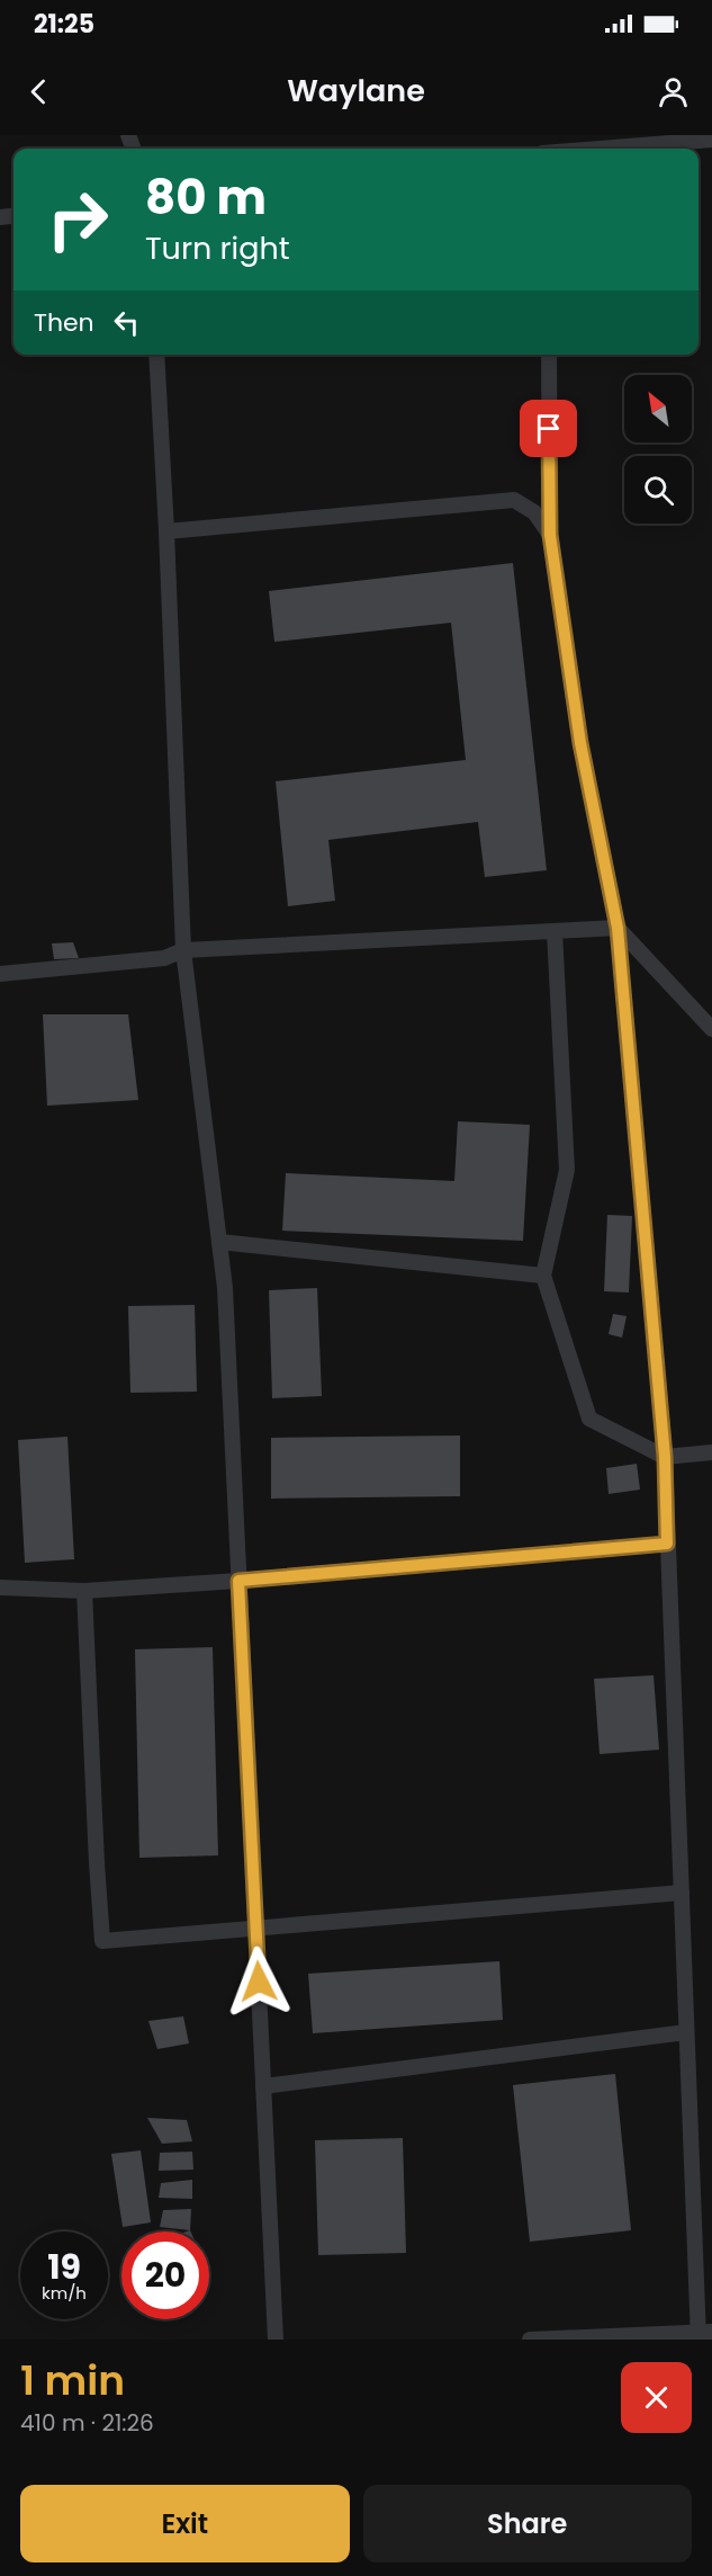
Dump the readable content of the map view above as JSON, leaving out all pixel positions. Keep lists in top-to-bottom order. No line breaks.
{"north":"top left","page":{"status":"21:25","header":"Waylane","turn":["80 m","Turn right"],"then":"Then","speed":"19 km/h","limit":"20","heading":["1 min","410 m · 21:26"],"buttons":["Exit","Share"]}}
